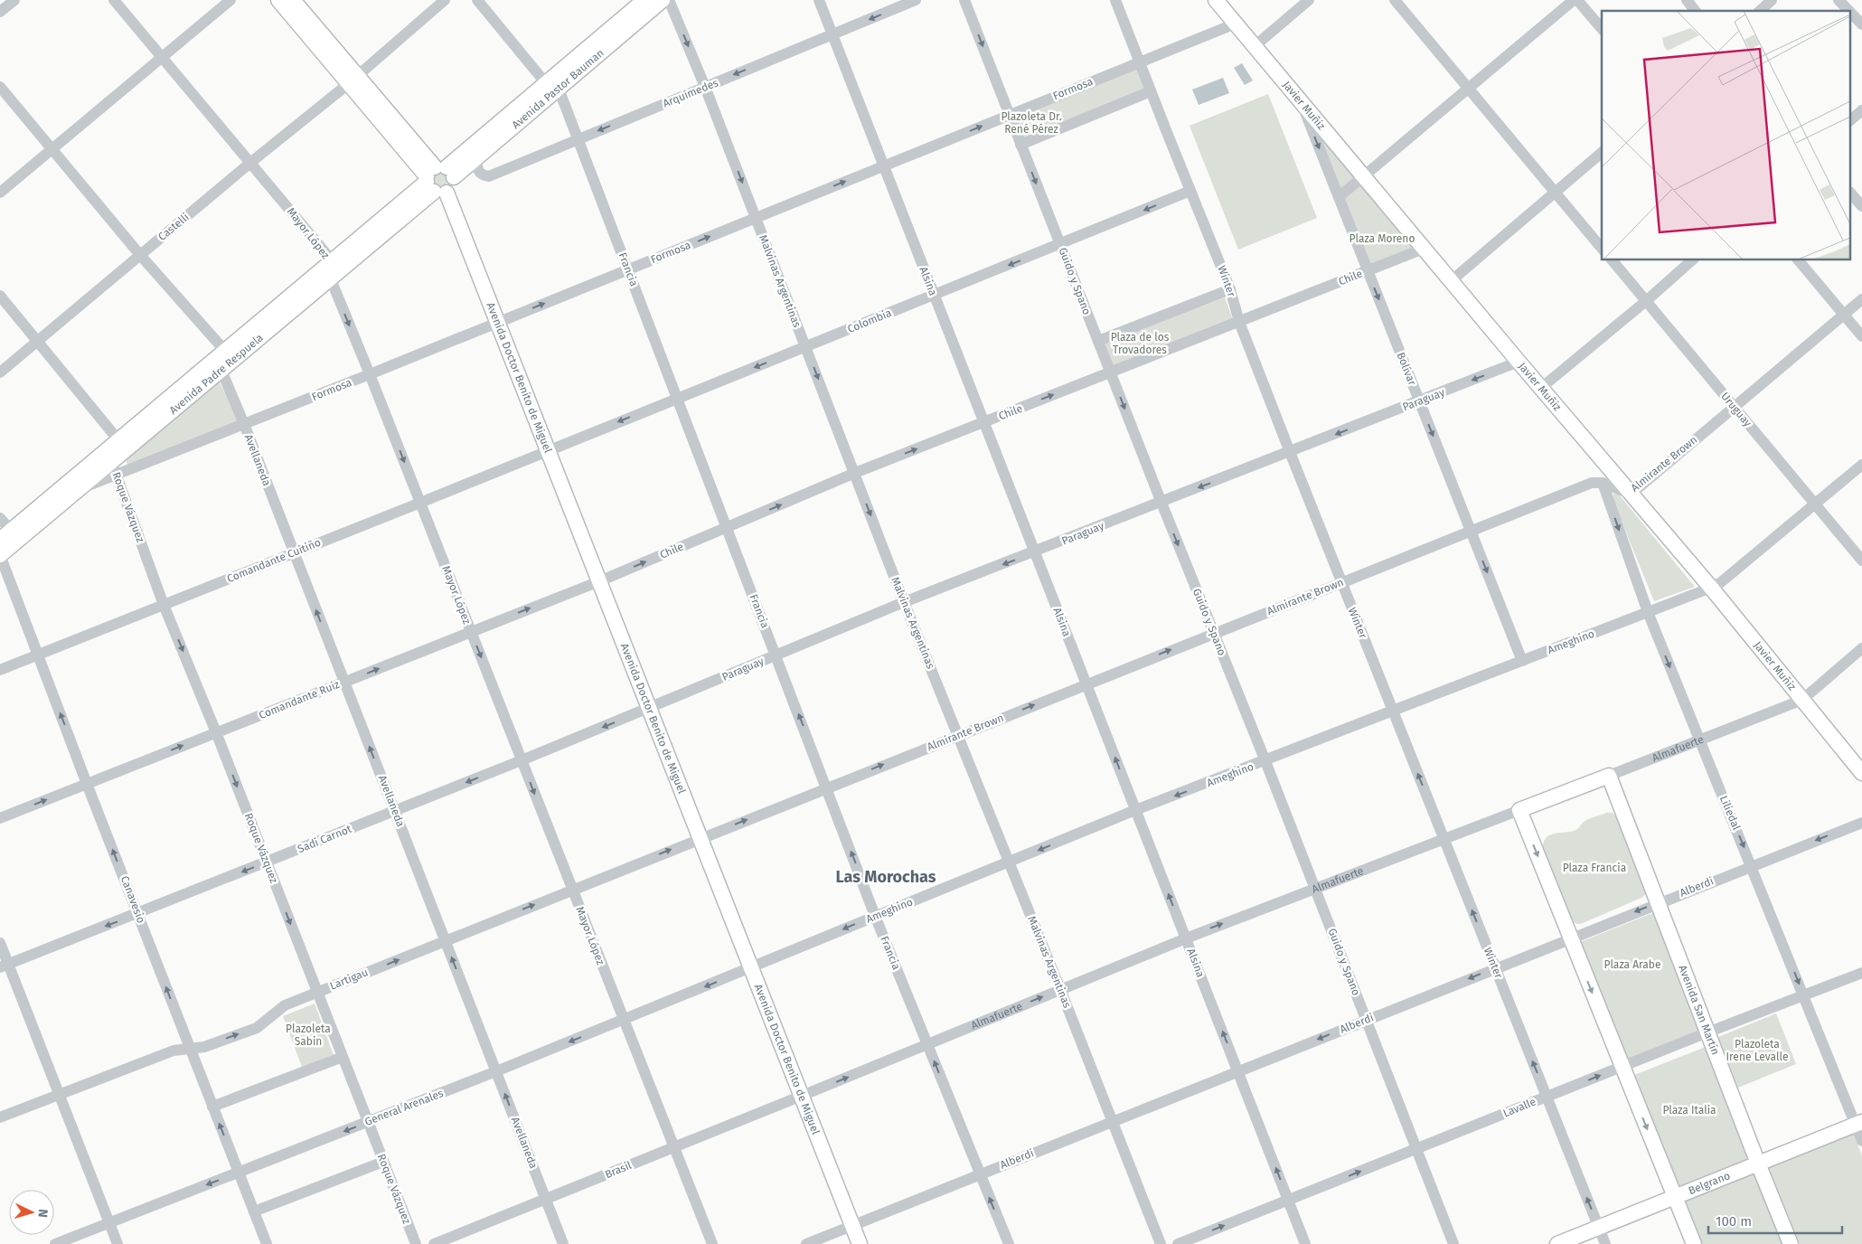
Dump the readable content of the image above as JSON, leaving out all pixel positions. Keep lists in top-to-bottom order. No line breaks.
{"streets":{"main road":["Avenida Pastor Bauman","Javier Muñiz","Avenida Padre Respuela","Avenida Doctor Benito de Miguel","Almafuerte","Avenida San Martín","Belgrano"],"street":["Formosa","Arquímedes","Castelli","Mayor López","Francia","Chile","Malvinas Argentinas","Alsina","Guido y Spano","Winter","Colombia","Bolívar","Paraguay","Uruguay","Avellaneda","Almirante Brown","Roque Vázquez","Comandante Cuitiño","Ameghino","Comandante Ruiz","Liliedal","Sadi Carnot","Alberdi","Canavesio","Lartigau","General Arenales","Lavalle","Brasil"]},"crossings":[["Avenida Pastor Bauman","Arquímedes"],["Avenida Pastor Bauman","Francia"],["Avenida Pastor Bauman","Malvinas Argentinas"],["Avenida Pastor Bauman","Avenida Padre Respuela"],["Avenida Pastor Bauman","Avenida Doctor Benito de Miguel"],["Formosa","Javier Muñiz"],["Formosa","Mayor López"],["Formosa","Francia"],["Formosa","Malvinas Argentinas"],["Formosa","Alsina"],["Formosa","Guido y Spano"],["Formosa","Winter"],["Formosa","Avenida Padre Respuela"],["Formosa","Avenida Doctor Benito de Miguel"],["Formosa","Avellaneda"],["Formosa","Roque Vázquez"],["Arquímedes","Francia"],["Arquímedes","Malvinas Argentinas"],["Arquímedes","Alsina"],["Javier Muñiz","Chile"],["Javier Muñiz","Bolívar"],["Javier Muñiz","Paraguay"],["Javier Muñiz","Almirante Brown"],["Javier Muñiz","Ameghino"],["Javier Muñiz","Almafuerte"],["Castelli","Mayor López"],["Castelli","Avenida Doctor Benito de Miguel"],["Mayor López","Avenida Padre Respuela"],["Mayor López","Comandante Cuitiño"],["Mayor López","Comandante Ruiz"],["Mayor López","Sadi Carnot"],["Mayor López","Lartigau"],["Mayor López","General Arenales"],["Mayor López","Brasil"],["Francia","Chile"],["Francia","Colombia"],["Francia","Paraguay"],["Francia","Almirante Brown"],["Francia","Ameghino"],["Francia","Almafuerte"],["Francia","Alberdi"],["Chile","Malvinas Argentinas"],["Chile","Alsina"],["Chile","Guido y Spano"],["Chile","Winter"],["Chile","Bolívar"],["Chile","Avenida Doctor Benito de Miguel"],["Chile","Comandante Ruiz"],["Malvinas Argentinas","Colombia"],["Malvinas Argentinas","Paraguay"],["Malvinas Argentinas","Almirante Brown"],["Malvinas Argentinas","Ameghino"],["Malvinas Argentinas","Almafuerte"],["Malvinas Argentinas","Alberdi"],["Alsina","Colombia"],["Alsina","Paraguay"],["Alsina","Almirante Brown"],["Alsina","Ameghino"],["Alsina","Almafuerte"],["Alsina","Alberdi"],["Alsina","Lavalle"],["Guido y Spano","Colombia"],["Guido y Spano","Paraguay"],["Guido y Spano","Almirante Brown"],["Guido y Spano","Ameghino"],["Guido y Spano","Almafuerte"],["Guido y Spano","Alberdi"],["Guido y Spano","Lavalle"],["Winter","Colombia"],["Winter","Paraguay"],["Winter","Almirante Brown"],["Winter","Ameghino"],["Winter","Almafuerte"],["Winter","Alberdi"],["Winter","Lavalle"],["Winter","Belgrano"],["Colombia","Avenida Doctor Benito de Miguel"],["Colombia","Comandante Cuitiño"],["Bolívar","Paraguay"],["Bolívar","Almirante Brown"],["Bolívar","Ameghino"],["Avenida Padre Respuela","Avenida Doctor Benito de Miguel"],["Avenida Padre Respuela","Avellaneda"],["Avenida Padre Respuela","Roque Vázquez"],["Avenida Padre Respuela","Canavesio"],["Avenida Doctor Benito de Miguel","Paraguay"],["Avenida Doctor Benito de Miguel","Almirante Brown"],["Avenida Doctor Benito de Miguel","Comandante Cuitiño"],["Avenida Doctor Benito de Miguel","Ameghino"],["Avenida Doctor Benito de Miguel","Comandante Ruiz"],["Avenida Doctor Benito de Miguel","Almafuerte"],["Avenida Doctor Benito de Miguel","Sadi Carnot"],["Avenida Doctor Benito de Miguel","Alberdi"],["Avenida Doctor Benito de Miguel","Lartigau"],["Avenida Doctor Benito de Miguel","General Arenales"],["Avenida Doctor Benito de Miguel","Brasil"],["Paraguay","Sadi Carnot"],["Uruguay","Almirante Brown"],["Uruguay","Ameghino"],["Avellaneda","Comandante Cuitiño"],["Avellaneda","Comandante Ruiz"],["Avellaneda","Sadi Carnot"],["Avellaneda","Lartigau"],["Avellaneda","General Arenales"],["Avellaneda","Brasil"],["Almirante Brown","Liliedal"],["Almirante Brown","Lartigau"],["Roque Vázquez","Comandante Cuitiño"],["Roque Vázquez","Comandante Ruiz"],["Roque Vázquez","Sadi Carnot"],["Roque Vázquez","Lartigau"],["Roque Vázquez","General Arenales"],["Comandante Cuitiño","Canavesio"],["Ameghino","Liliedal"],["Ameghino","General Arenales"],["Comandante Ruiz","Canavesio"],["Almafuerte","Liliedal"],["Almafuerte","Avenida San Martín"],["Almafuerte","Brasil"],["Liliedal","Alberdi"],["Liliedal","Lavalle"],["Liliedal","Belgrano"],["Sadi Carnot","Canavesio"],["Alberdi","Avenida San Martín"],["Canavesio","Lartigau"],["Canavesio","General Arenales"],["Avenida San Martín","Lavalle"],["Avenida San Martín","Belgrano"]],"one_way":["Formosa","Arquímedes","Mayor López","Francia","Chile","Malvinas Argentinas","Alsina","Guido y Spano","Winter","Colombia","Bolívar","Paraguay","Avellaneda","Almirante Brown","Roque Vázquez","Comandante Ruiz","Almafuerte","Liliedal","Sadi Carnot","Alberdi","Canavesio","Lartigau","Lavalle"],"districts":["Las Morochas"],"parks":["Plazoleta Dr. René Pérez","Plaza Moreno","Plaza de los Trovadores","Plaza Francia","Plaza Arabe","Plazoleta Sabin","Plazoleta Irene Levalle","Plaza Italia"],"scale_bar":"100 m","north":"right"}
